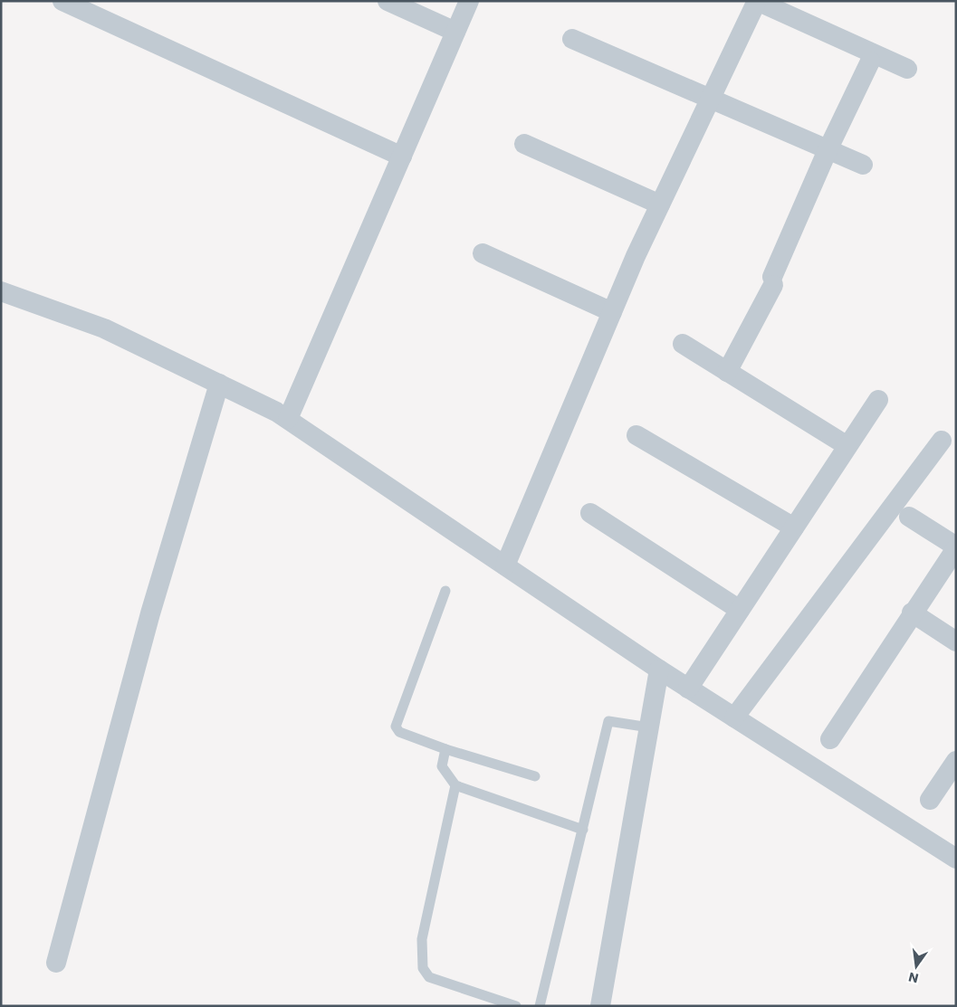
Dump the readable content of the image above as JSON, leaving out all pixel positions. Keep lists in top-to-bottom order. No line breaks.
{"north":"bottom"}
